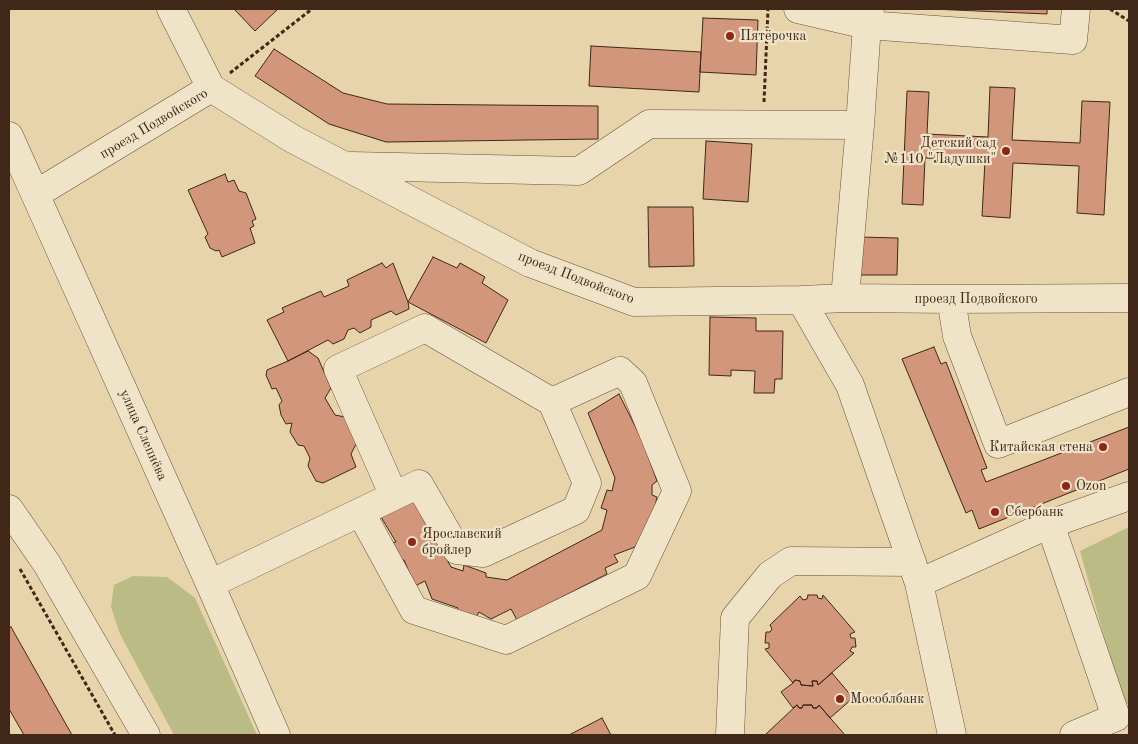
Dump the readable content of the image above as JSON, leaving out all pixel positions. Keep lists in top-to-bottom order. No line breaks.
{"streets":{"street":["проезд Подвойского","улица Слепнёва"]},"crossings":[["проезд Подвойского","улица Слепнёва"]],"places":["Пятёрочка","Детский сад №110 \"Ладушки\"","Китайская стена","Ozon","Сбербанк","Ярославский бройлер","Мособлбанк"]}
